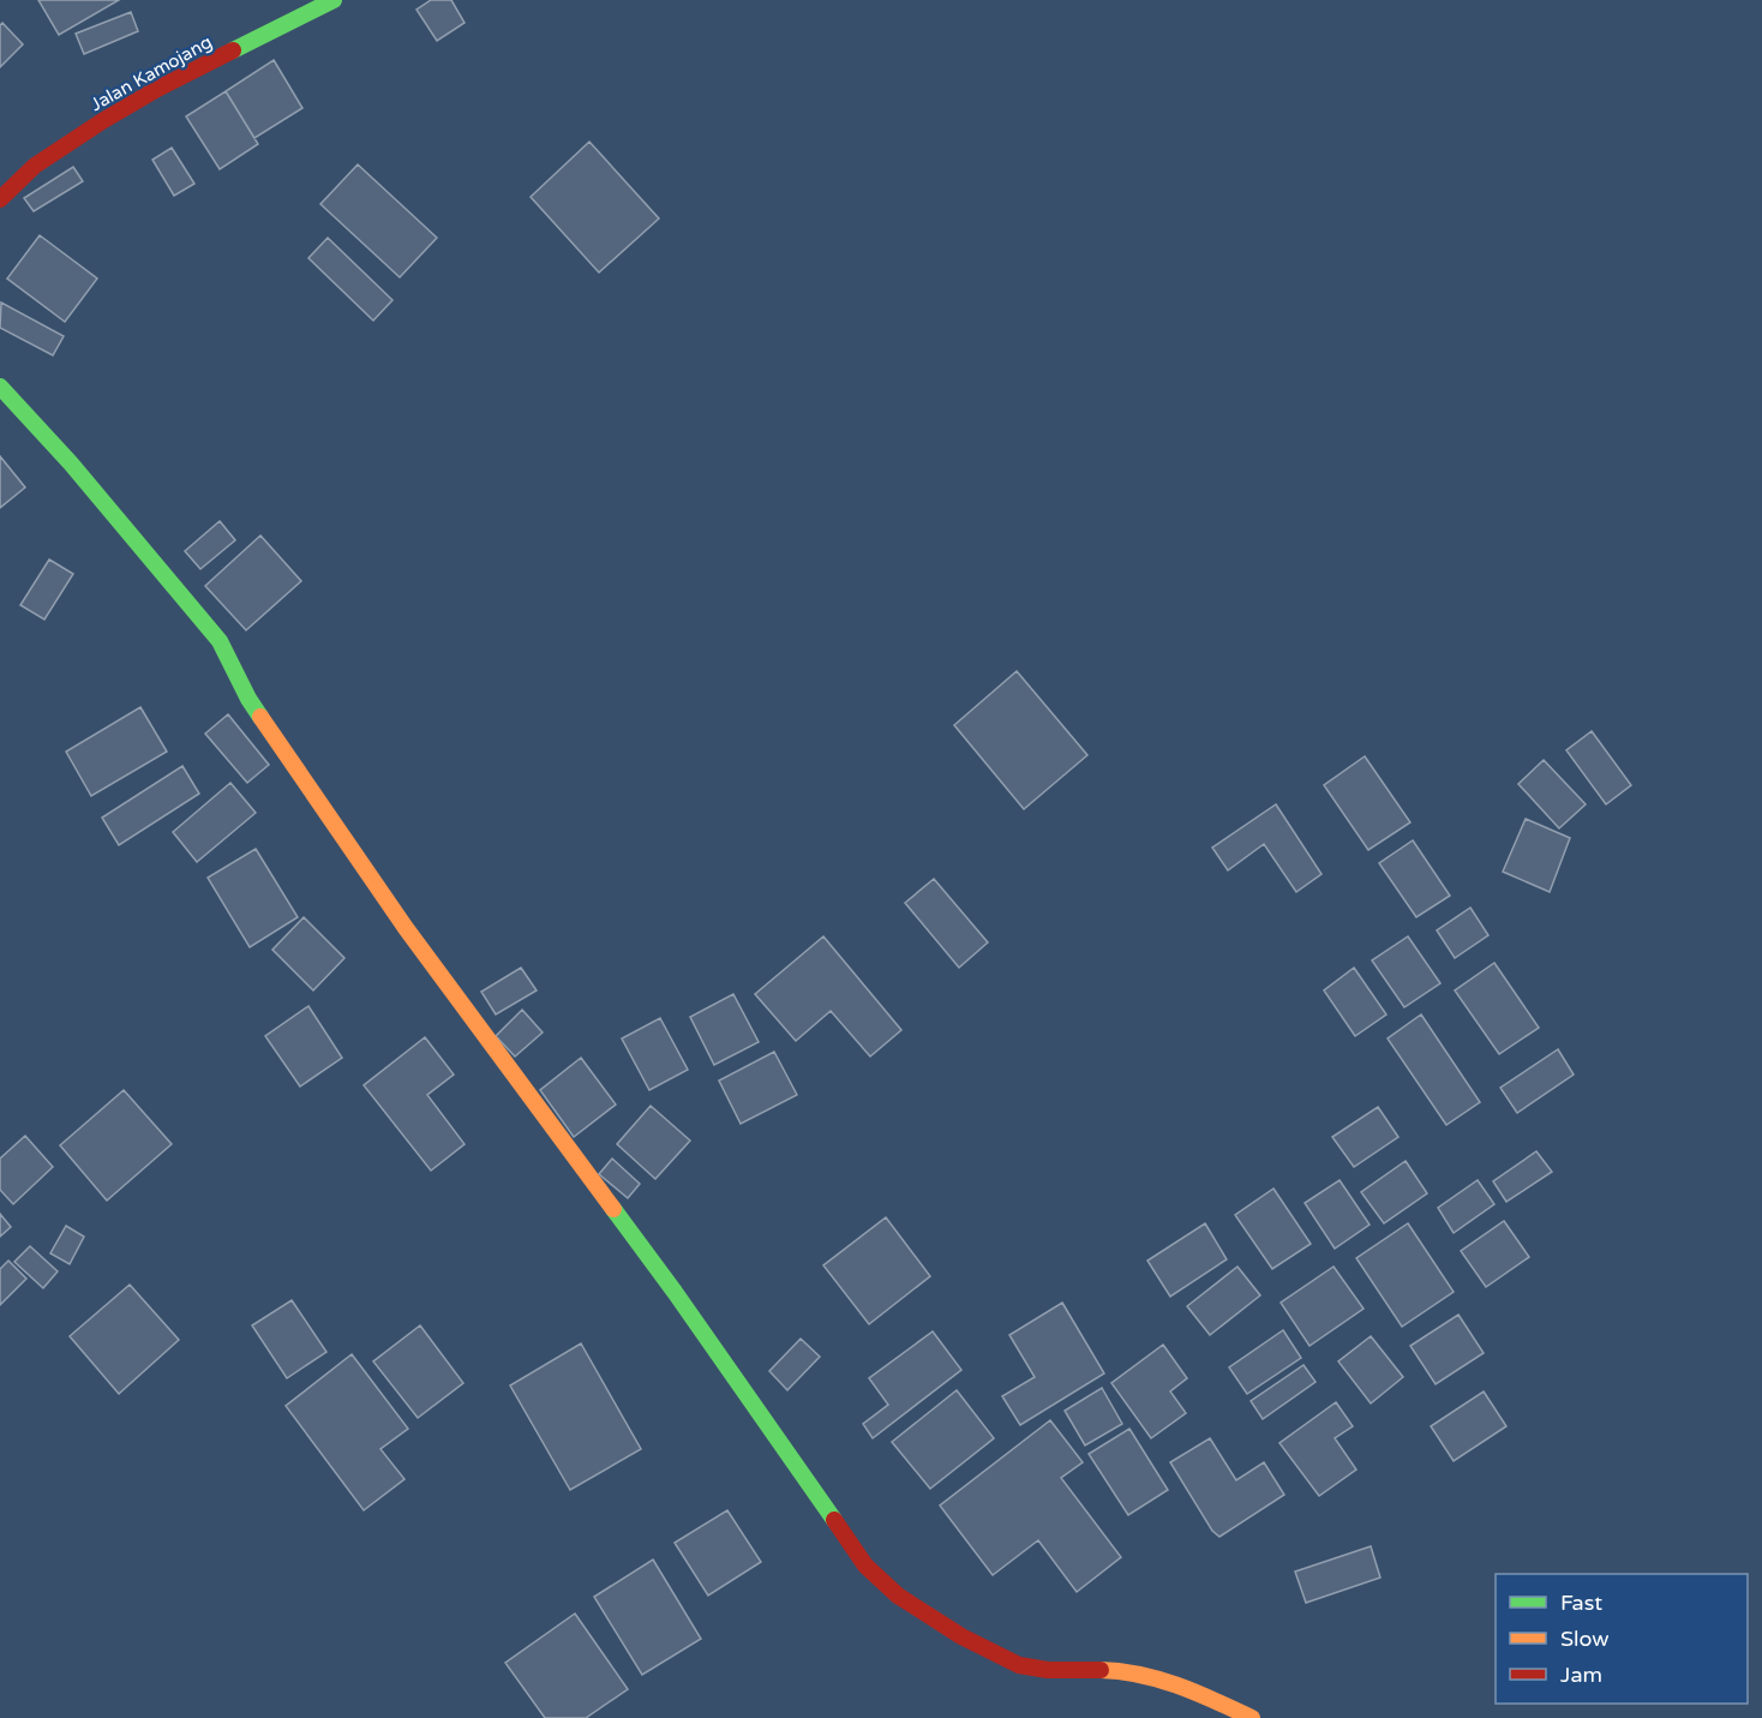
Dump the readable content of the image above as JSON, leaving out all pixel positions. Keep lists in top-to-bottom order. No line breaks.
{"streets":{"street":["Jalan Kamojang"]},"legend":["Fast","Slow","Jam"]}
